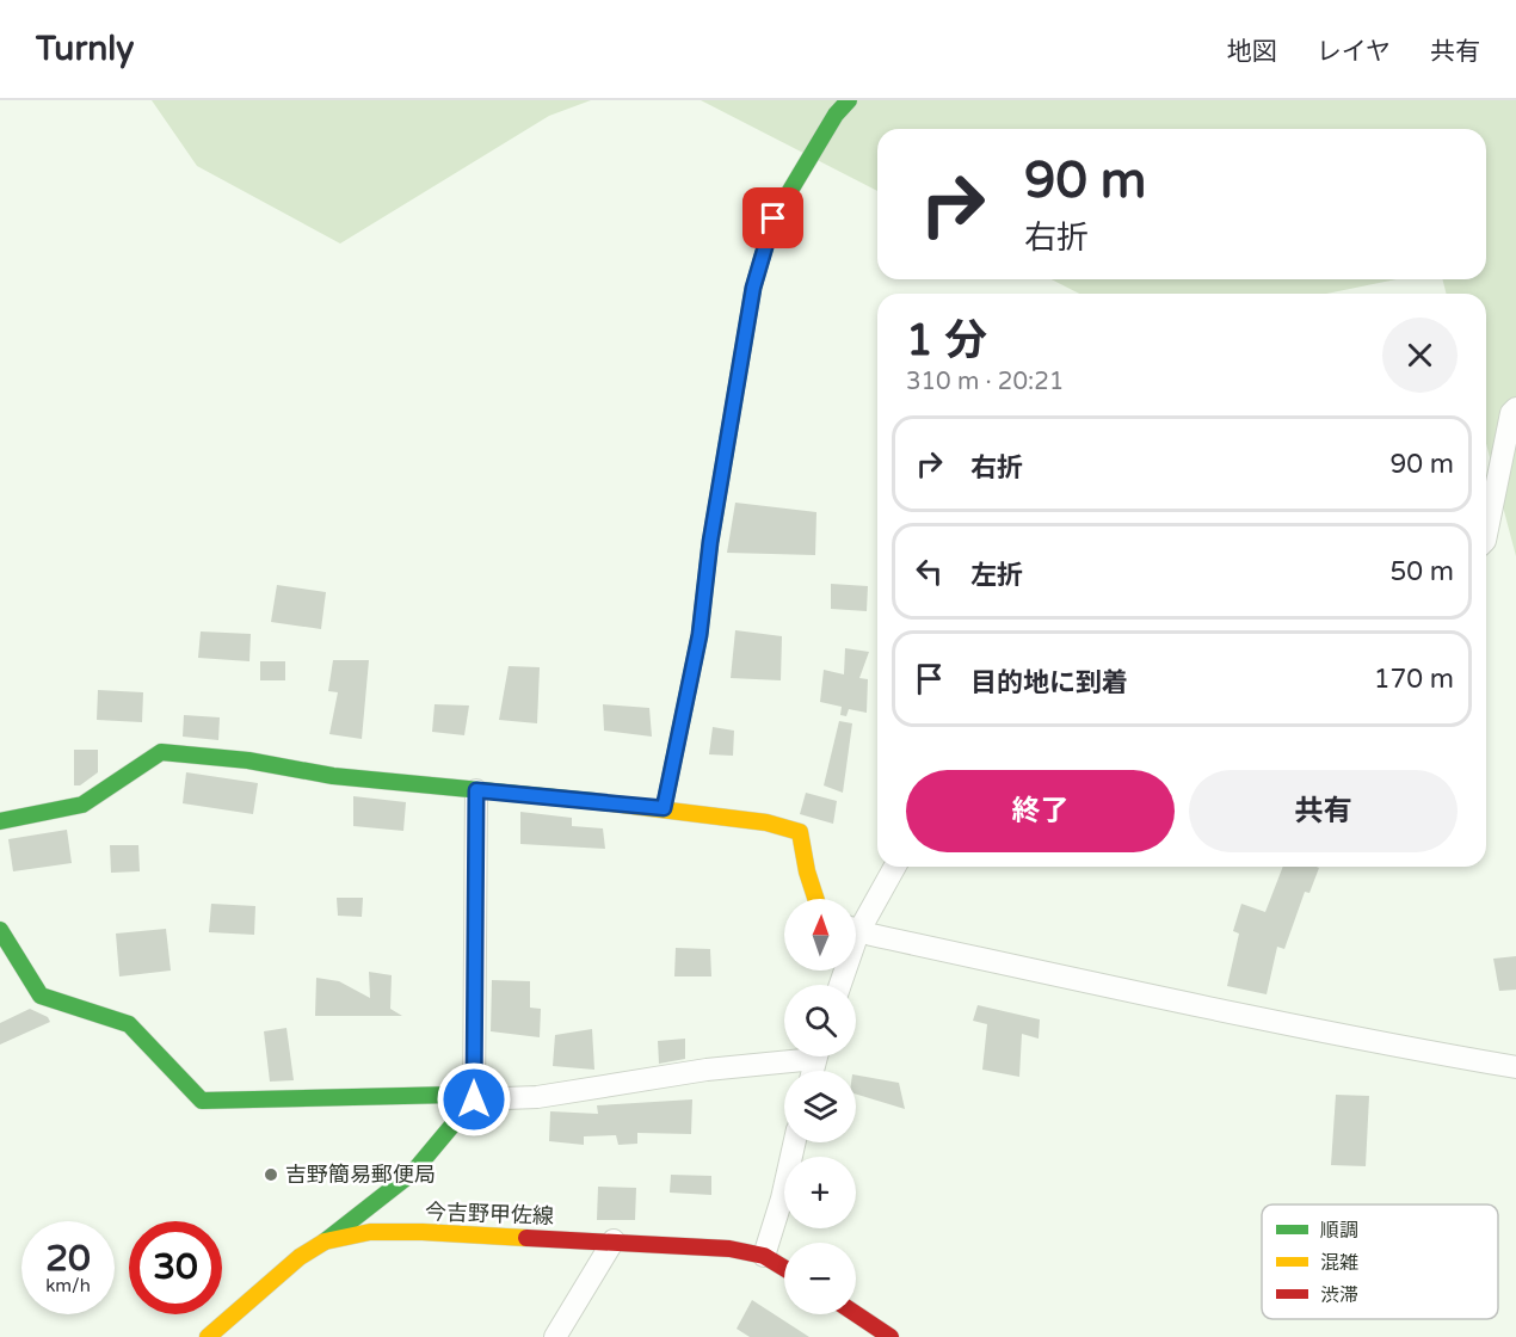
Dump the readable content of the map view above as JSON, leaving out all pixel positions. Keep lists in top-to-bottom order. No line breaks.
{"streets":{"street":["今吉野甲佐線"]},"places":["吉野簡易郵便局"],"legend":["順調","混雑","渋滞"],"north":"top","page":{"header":"Turnly","nav":["地図","レイヤ","共有"],"turn":["90 m","右折"],"heading":["1 分","310 m · 20:21"],"list":[{"name":"右折","value":"90 m"},{"name":"左折","value":"50 m"},{"name":"目的地に到着","value":"170 m"}],"buttons":["終了","共有"],"map_buttons":["+","−"],"speed":"20 km/h","limit":"30"}}
